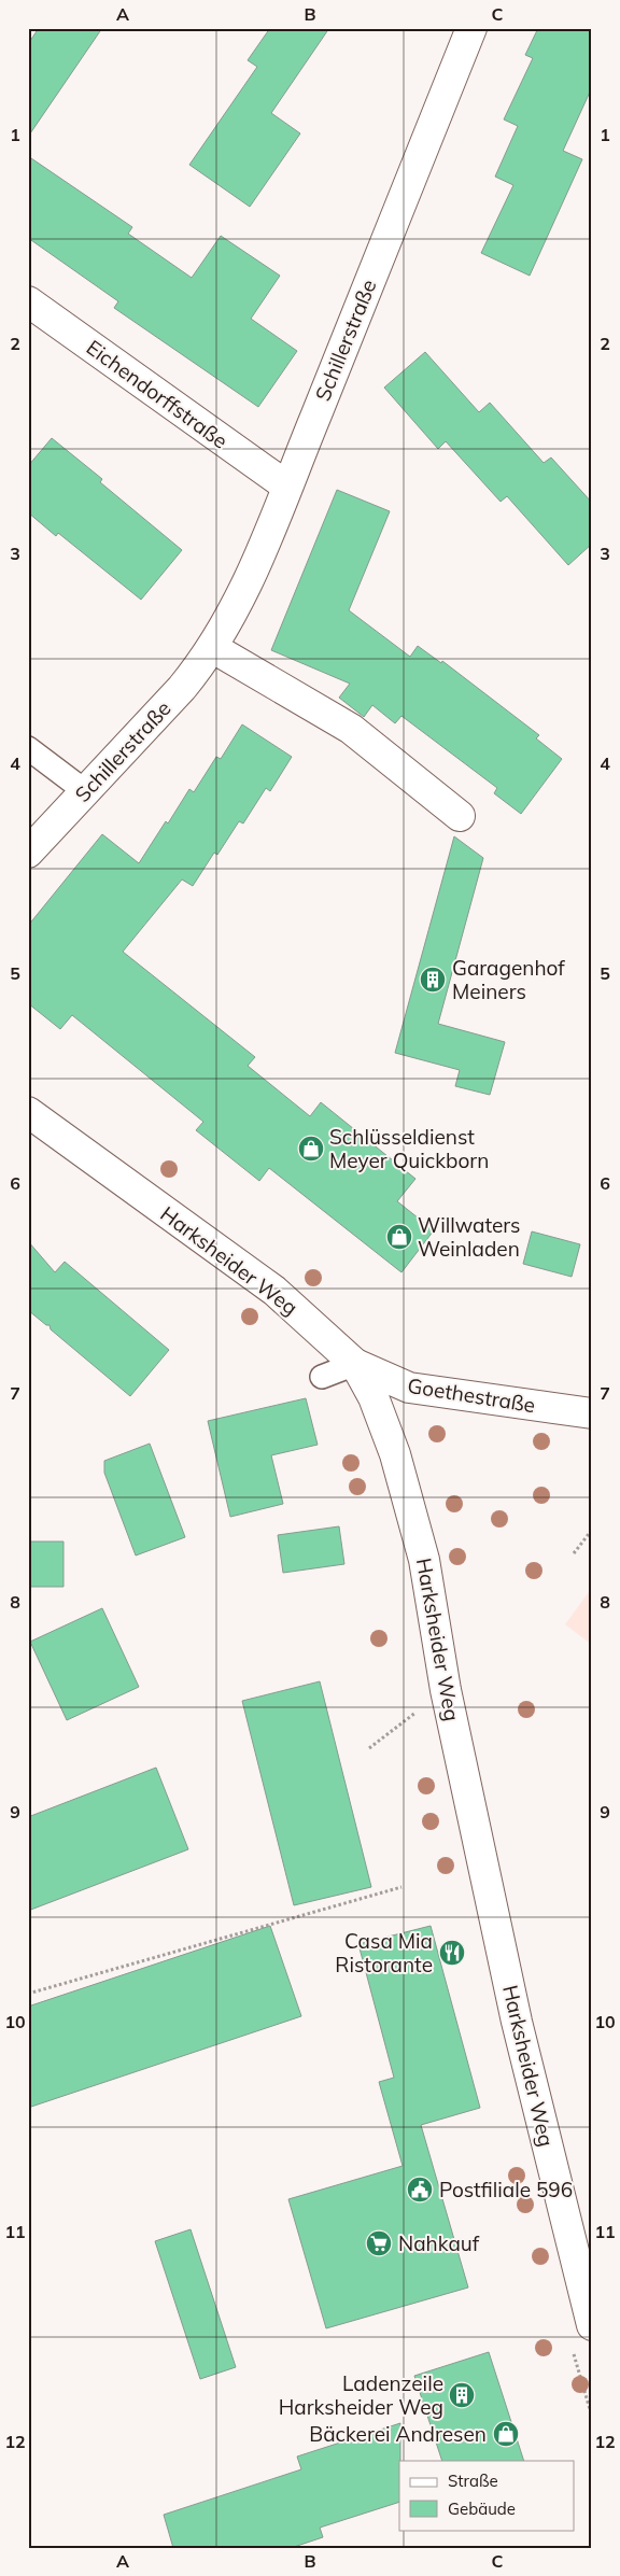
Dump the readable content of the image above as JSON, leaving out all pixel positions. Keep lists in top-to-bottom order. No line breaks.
{"streets":{"street":["Schillerstraße","Eichendorffstraße","Harksheider Weg","Goethestraße"]},"crossings":[["Schillerstraße","Eichendorffstraße"],["Harksheider Weg","Goethestraße"]],"places":{"building":["Garagenhof Meiners","Ladenzeile Harksheider Weg"],"shop":["Schlüsseldienst Meyer Quickborn","Willwaters Weinladen","Bäckerei Andresen"],"restaurant":["Casa Mia Ristorante"],"public building":["Postfiliale 596"],"supermarket":["Nahkauf"]},"legend":["Straße","Gebäude"],"grid":{"columns":["A","B","C"],"rows":["1","2","3","4","5","6","7","8","9","10","11","12"]}}
